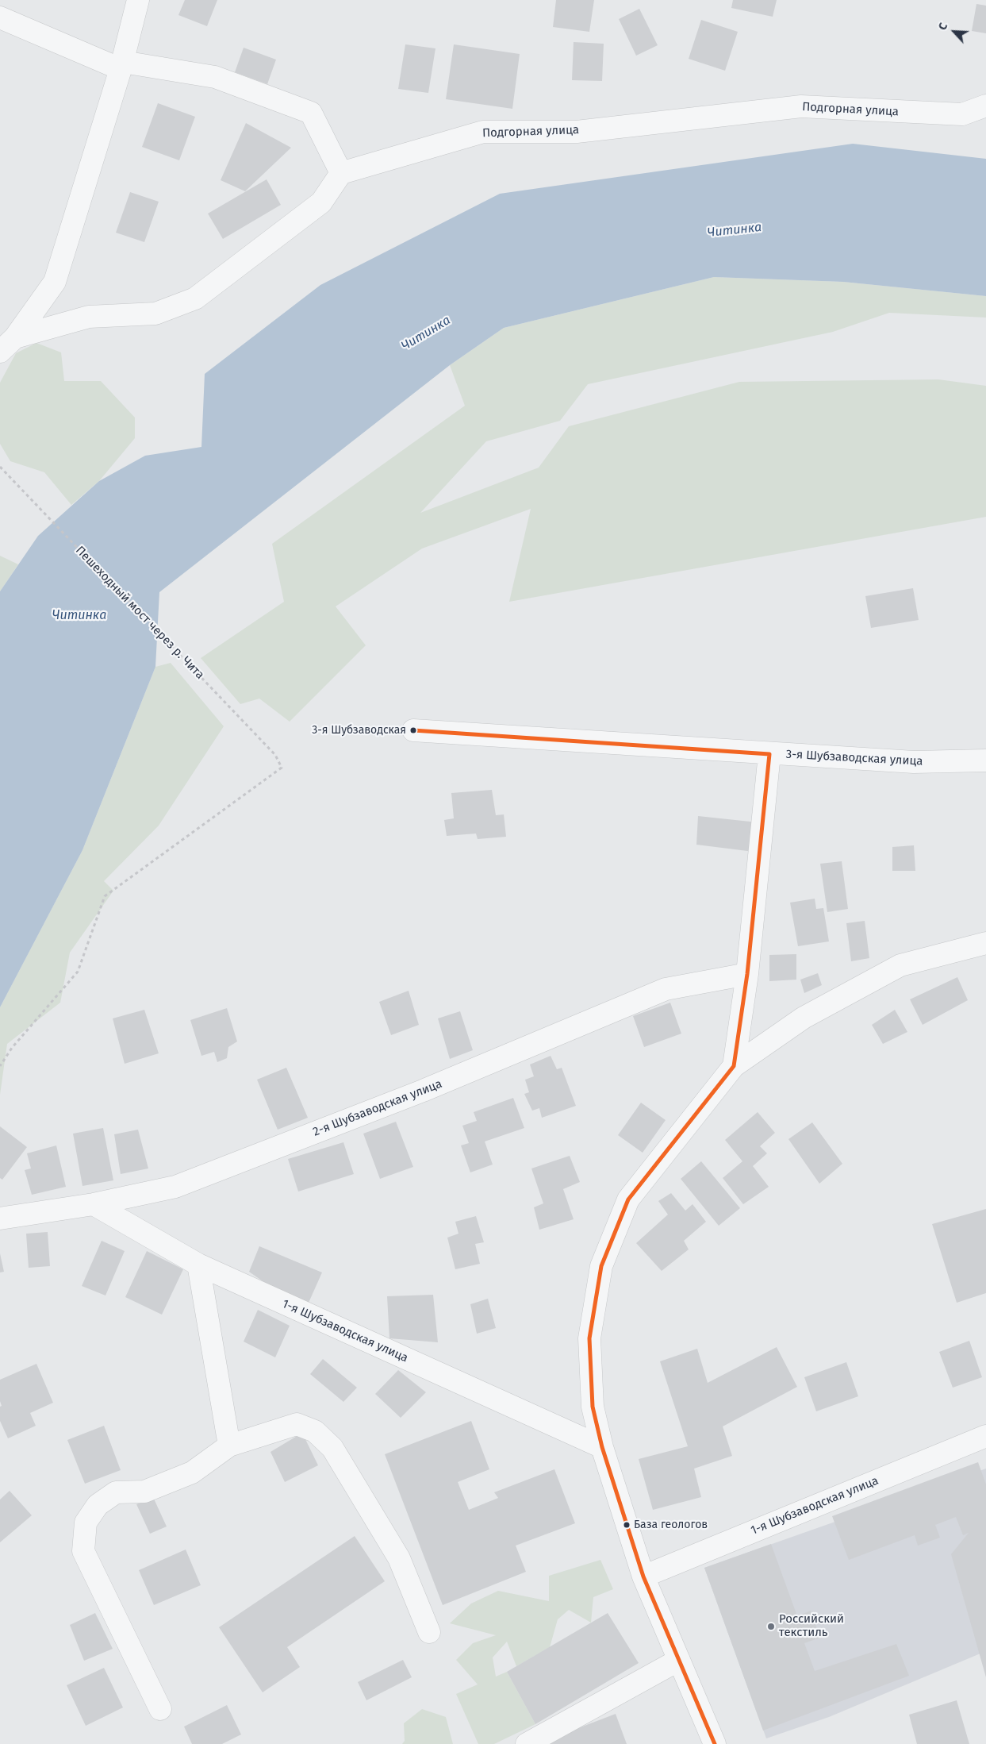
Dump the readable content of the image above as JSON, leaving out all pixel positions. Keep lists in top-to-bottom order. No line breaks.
{"streets":{"street":["Подгорная улица","3-я Шубзаводская улица","2-я Шубзаводская улица","1-я Шубзаводская улица"],"path":["Пешеходный мост через р. Чита"]},"crossings":[["2-я Шубзаводская улица","1-я Шубзаводская улица"]],"water":["Читинка"],"places":["3-я Шубзаводская","База геологов","Российский текстиль"],"north":"top left"}
